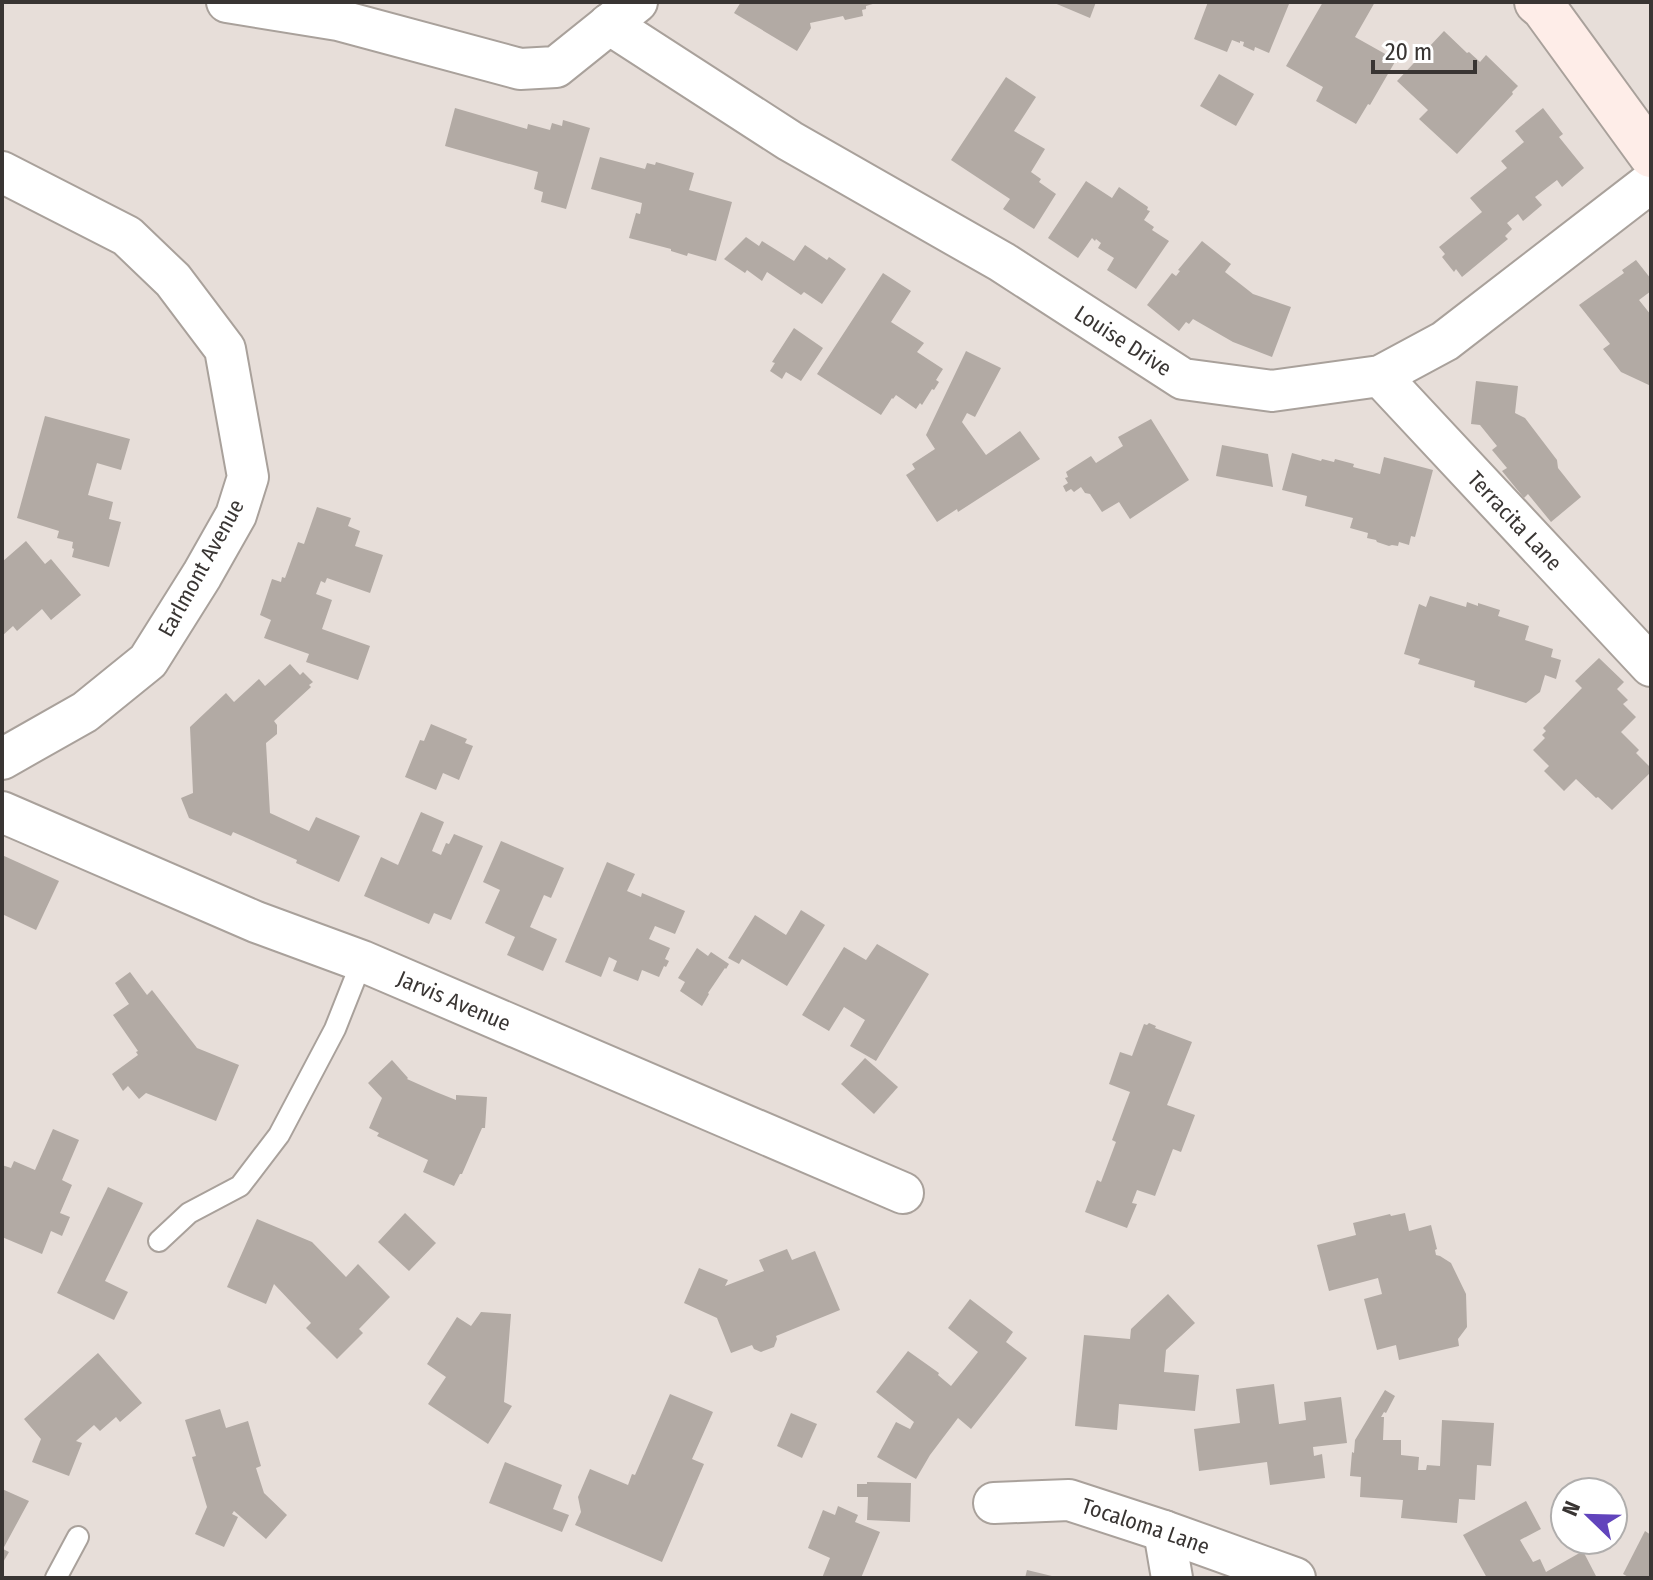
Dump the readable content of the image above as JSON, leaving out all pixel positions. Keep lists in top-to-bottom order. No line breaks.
{"streets":{"street":["Louise Drive","Terracita Lane","Earlmont Avenue","Jarvis Avenue","Tocaloma Lane"]},"crossings":[["Louise Drive","Terracita Lane"]],"scale_bar":"20 m","north":"top left"}
